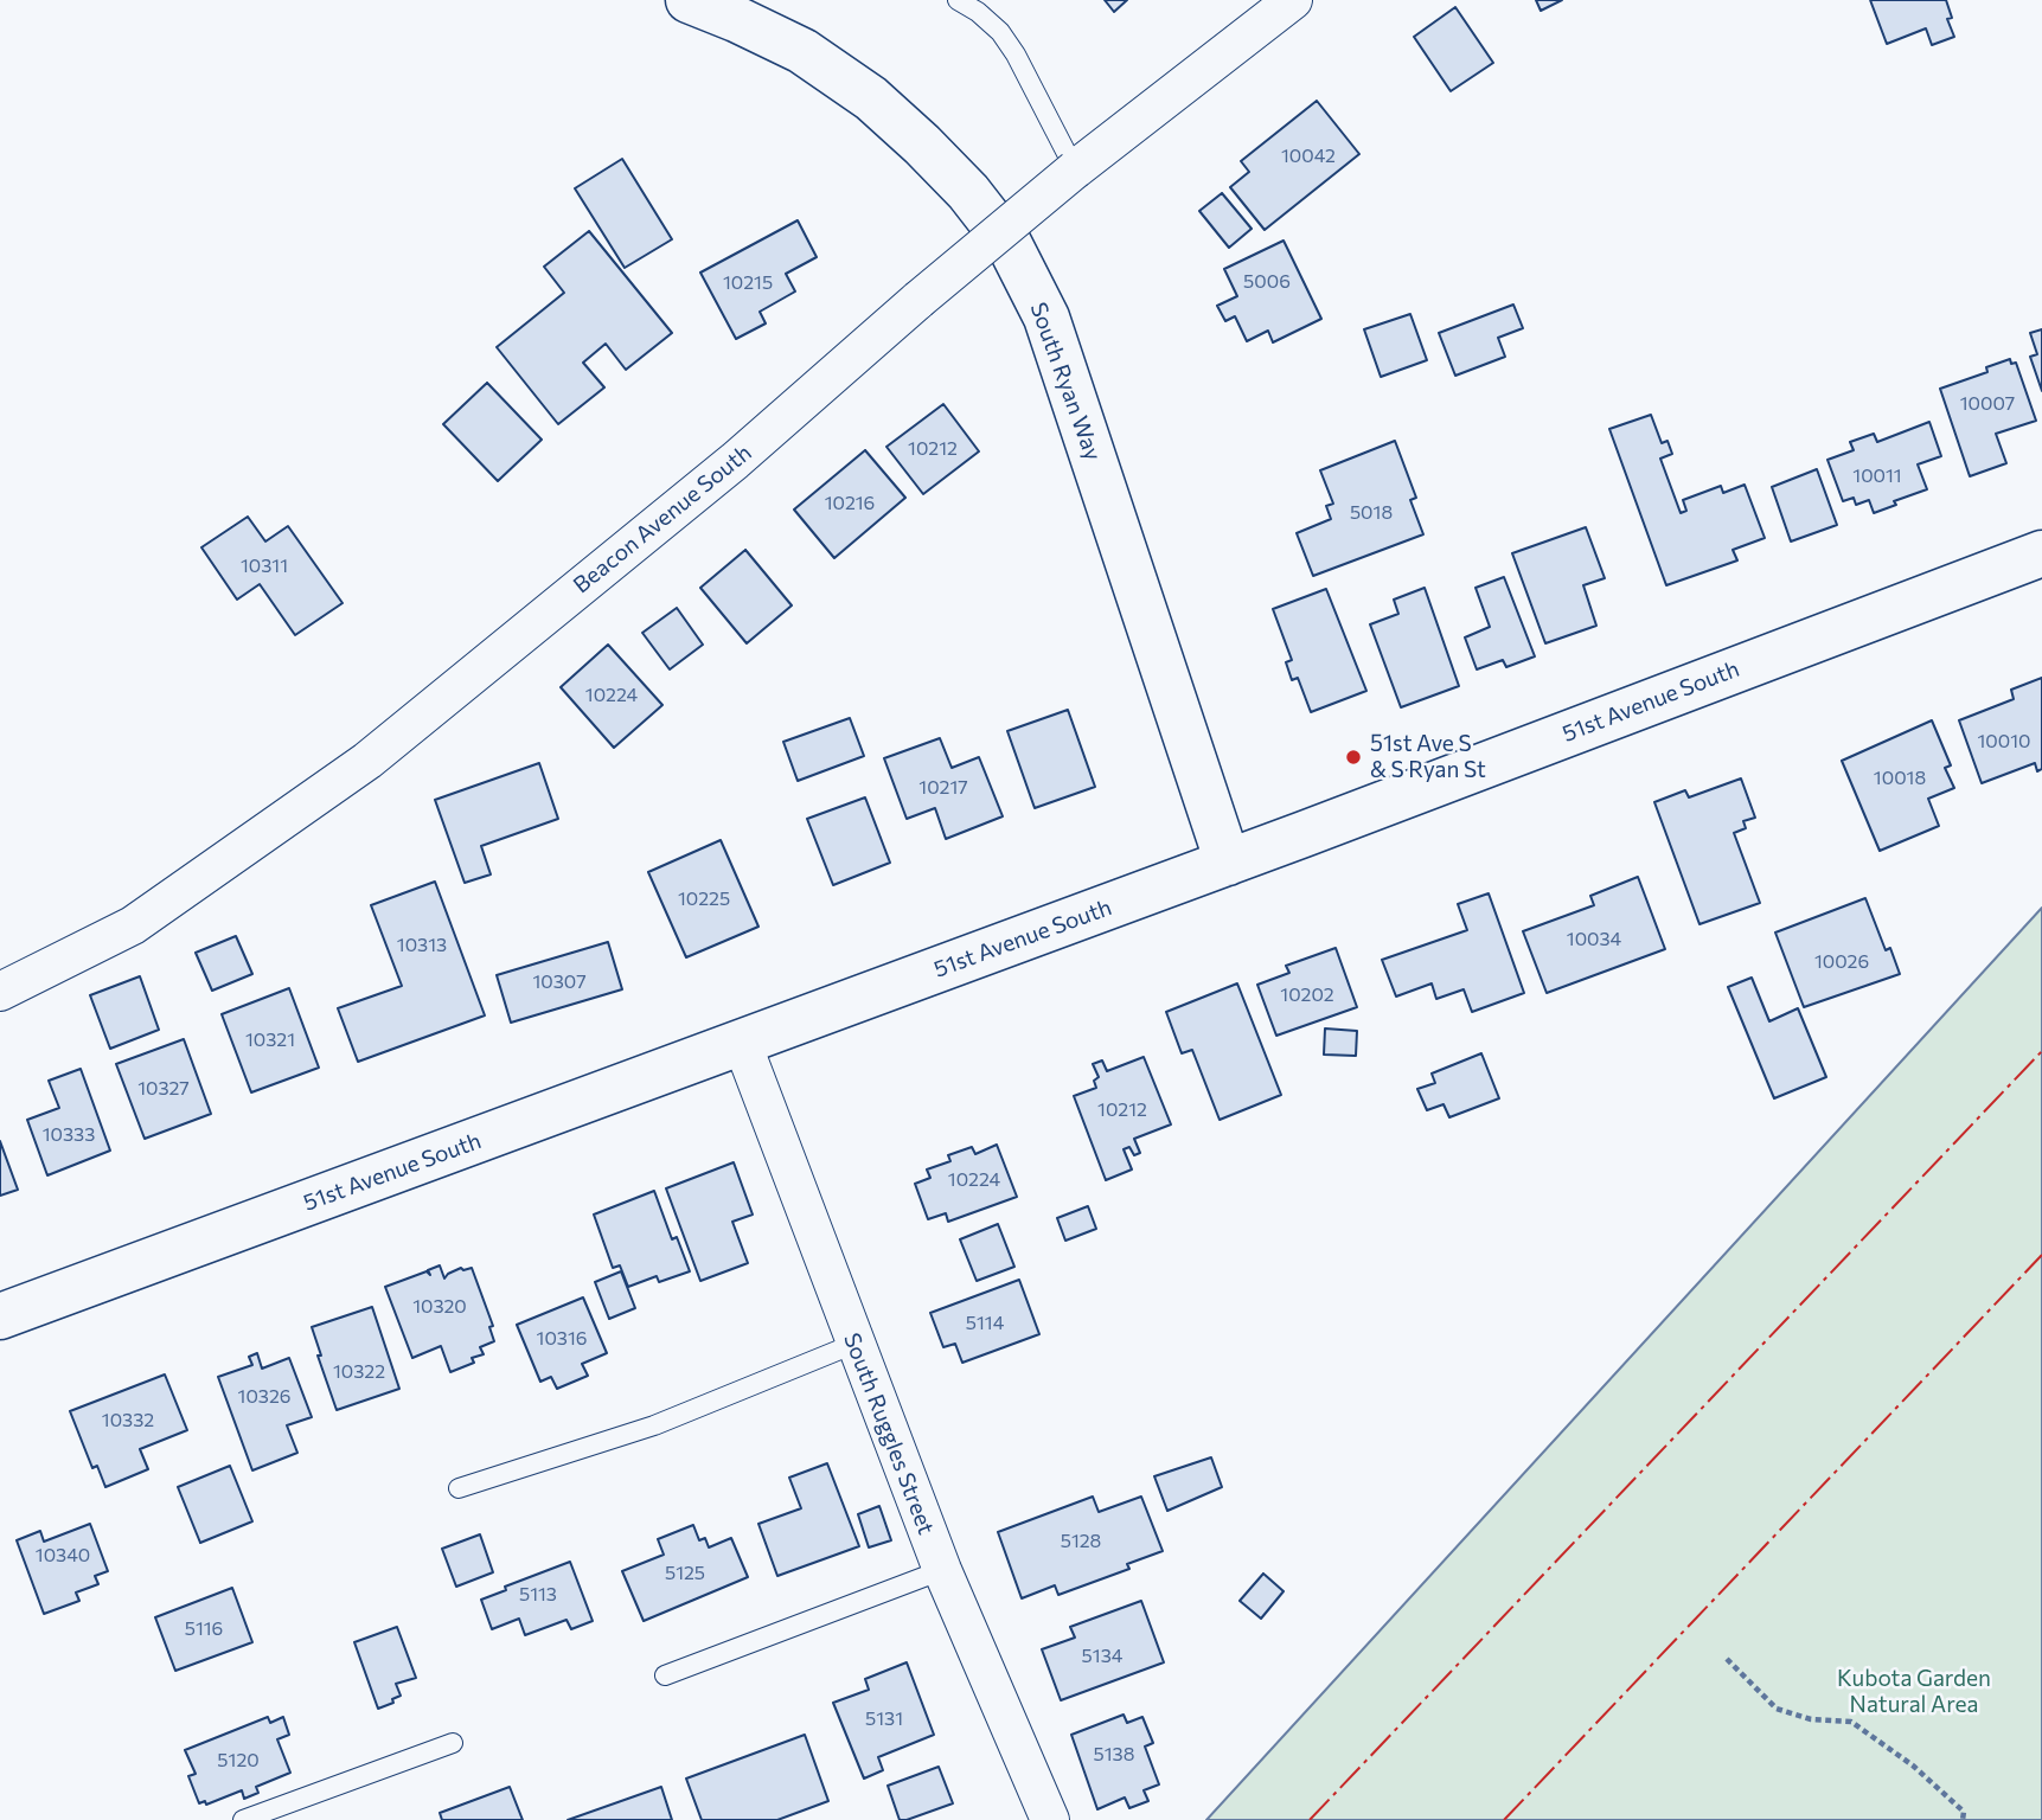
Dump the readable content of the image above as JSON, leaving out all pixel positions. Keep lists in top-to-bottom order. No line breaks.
{"streets":{"street":["South Ryan Way","Beacon Avenue South","51st Avenue South","South Ruggles Street"]},"crossings":[["South Ryan Way","51st Avenue South"],["51st Avenue South","South Ruggles Street"]],"parks":["Kubota Garden Natural Area"],"places":["51st Ave S & S Ryan St"],"house_numbers":["10042","5006","10215","10007","10212","10011","10216","5018","10311","10224","10010","10018","10217","10225","10034","10313","10026","10307","10202","10321","10327","10212","10333","10224","10320","5114","10316","10322","10326","10332","5128","10340","5125","5113","5116","5134","5131","5138","5120"]}
